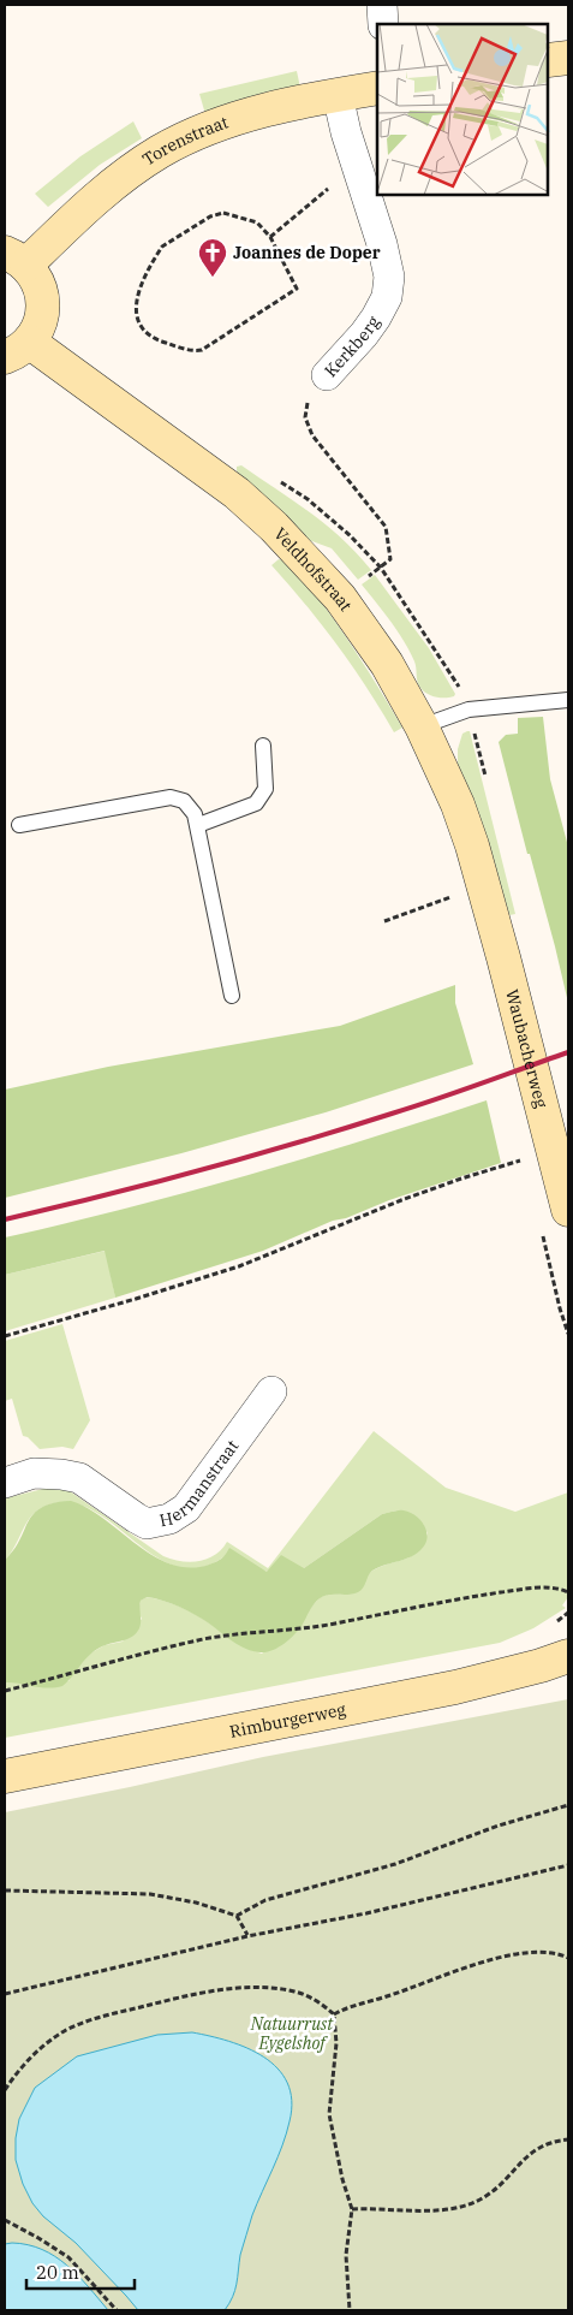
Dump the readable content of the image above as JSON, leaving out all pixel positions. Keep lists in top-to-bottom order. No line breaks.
{"streets":{"street":["Torenstraat","Kerkberg","Veldhofstraat","Waubacherweg","Hermanstraat","Rimburgerweg"]},"crossings":[["Torenstraat","Kerkberg"],["Veldhofstraat","Waubacherweg"]],"parks":["Natuurrust Eygelshof"],"places":{"church":["Joannes de Doper"]},"scale_bar":"20 m"}
